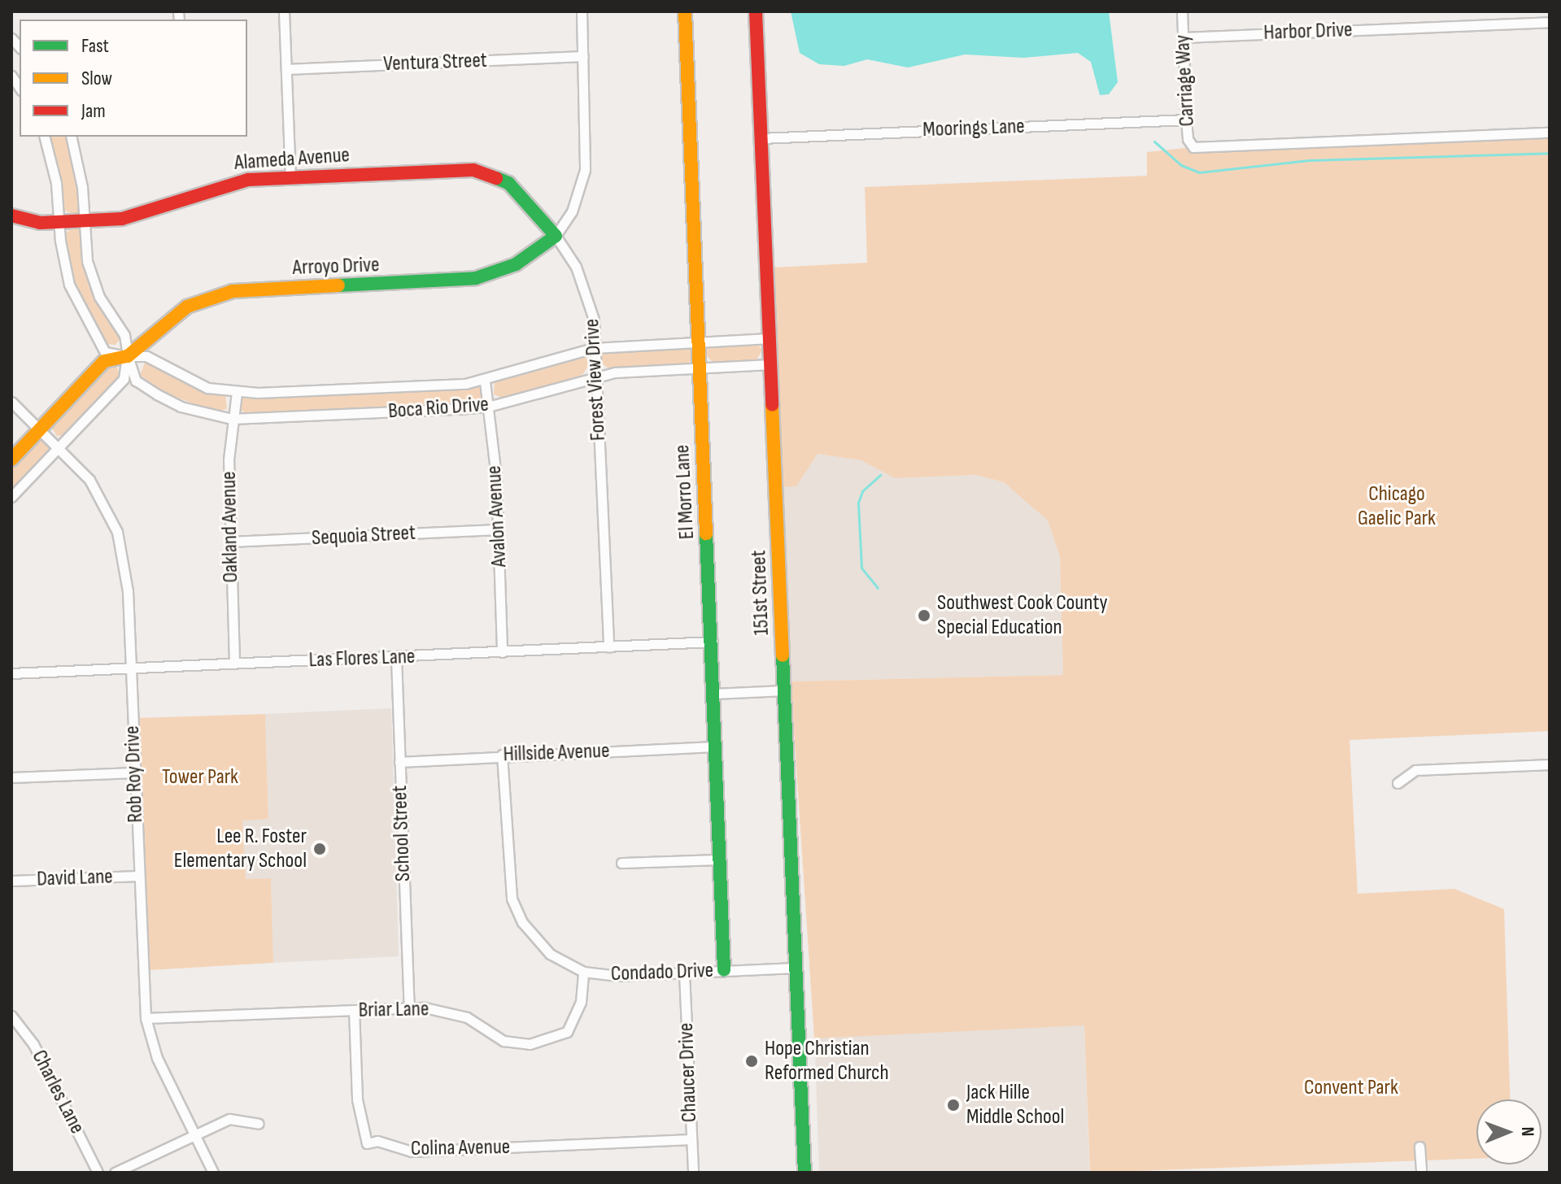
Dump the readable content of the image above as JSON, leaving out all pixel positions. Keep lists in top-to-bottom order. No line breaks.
{"streets":{"street":["Harbor Drive","Ventura Street","Carriage Way","Moorings Lane","Alameda Avenue","Arroyo Drive","Forest View Drive","Boca Rio Drive","El Morro Lane","Avalon Avenue","Oakland Avenue","Sequoia Street","151st Street","Las Flores Lane","Hillside Avenue","Rob Roy Drive","School Street","David Lane","Condado Drive","Briar Lane","Chaucer Drive","Charles Lane","Colina Avenue"]},"crossings":[["Harbor Drive","Carriage Way"],["Carriage Way","Moorings Lane"],["Moorings Lane","151st Street"],["Alameda Avenue","Arroyo Drive"],["Alameda Avenue","Forest View Drive"],["Alameda Avenue","Boca Rio Drive"],["Arroyo Drive","Forest View Drive"],["Arroyo Drive","Boca Rio Drive"],["Arroyo Drive","Rob Roy Drive"],["Forest View Drive","Boca Rio Drive"],["Forest View Drive","Las Flores Lane"],["Boca Rio Drive","El Morro Lane"],["Boca Rio Drive","Avalon Avenue"],["Boca Rio Drive","Oakland Avenue"],["Boca Rio Drive","151st Street"],["El Morro Lane","Las Flores Lane"],["El Morro Lane","Hillside Avenue"],["El Morro Lane","Condado Drive"],["Avalon Avenue","Sequoia Street"],["Avalon Avenue","Las Flores Lane"],["Oakland Avenue","Sequoia Street"],["Oakland Avenue","Las Flores Lane"],["151st Street","Condado Drive"],["Las Flores Lane","Rob Roy Drive"],["Las Flores Lane","School Street"],["Hillside Avenue","School Street"],["Hillside Avenue","Condado Drive"],["Rob Roy Drive","David Lane"],["Rob Roy Drive","Briar Lane"],["School Street","Briar Lane"],["Condado Drive","Briar Lane"],["Condado Drive","Chaucer Drive"],["Briar Lane","Colina Avenue"],["Chaucer Drive","Colina Avenue"]],"parks":["Chicago Gaelic Park","Tower Park","Convent Park"],"places":["Southwest Cook County Special Education","Lee R. Foster Elementary School","Hope Christian Reformed Church","Jack Hille Middle School"],"legend":["Fast","Slow","Jam"],"north":"right"}
